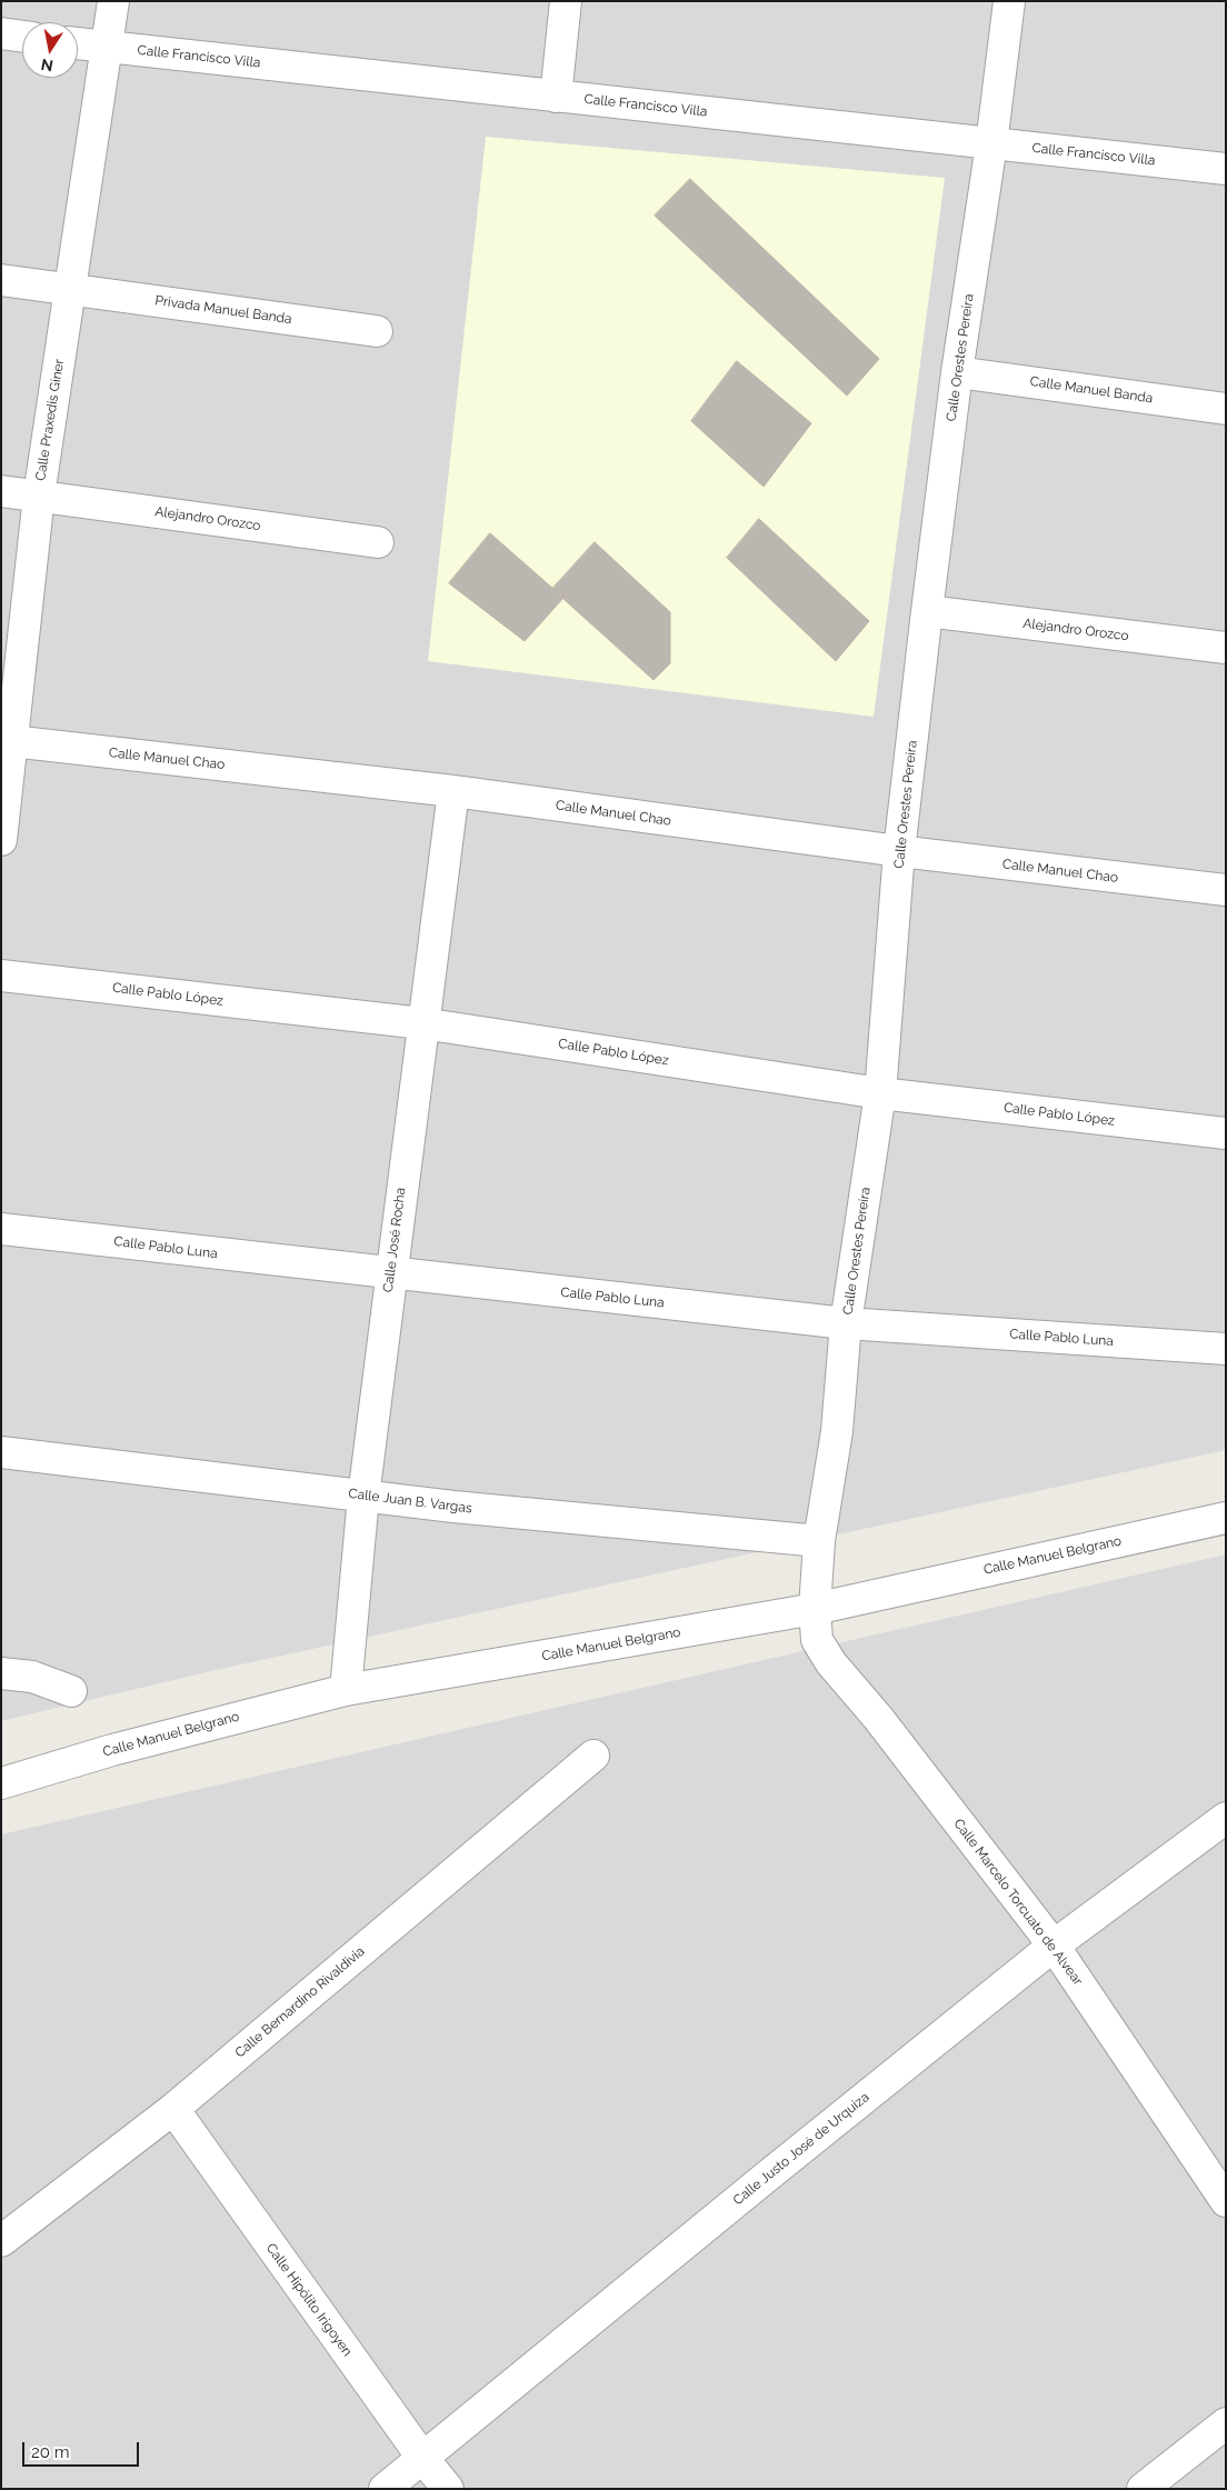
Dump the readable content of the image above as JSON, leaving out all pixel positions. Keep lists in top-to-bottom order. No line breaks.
{"streets":{"street":["Calle Francisco Villa","Privada Manuel Banda","Calle Orestes Pereira","Calle Manuel Banda","Calle Praxedis Giner","Alejandro Orozco","Calle Manuel Chao","Calle Pablo López","Calle José Rocha","Calle Pablo Luna","Calle Juan B. Vargas","Calle Manuel Belgrano","Calle Marcelo Torcuato de Alvear","Calle Bernardino Rivaldivia","Calle Justo José de Urquiza","Calle Hipólito Irigoyen"]},"crossings":[["Calle Francisco Villa","Calle Orestes Pereira"],["Calle Francisco Villa","Calle Praxedis Giner"],["Privada Manuel Banda","Calle Praxedis Giner"],["Calle Orestes Pereira","Calle Manuel Banda"],["Calle Orestes Pereira","Alejandro Orozco"],["Calle Orestes Pereira","Calle Manuel Chao"],["Calle Orestes Pereira","Calle Pablo López"],["Calle Orestes Pereira","Calle Pablo Luna"],["Calle Orestes Pereira","Calle Juan B. Vargas"],["Calle Orestes Pereira","Calle Manuel Belgrano"],["Calle Orestes Pereira","Calle Marcelo Torcuato de Alvear"],["Calle Praxedis Giner","Alejandro Orozco"],["Calle Praxedis Giner","Calle Manuel Chao"],["Calle Manuel Chao","Calle José Rocha"],["Calle Pablo López","Calle José Rocha"],["Calle José Rocha","Calle Pablo Luna"],["Calle José Rocha","Calle Juan B. Vargas"],["Calle José Rocha","Calle Manuel Belgrano"],["Calle Manuel Belgrano","Calle Marcelo Torcuato de Alvear"],["Calle Marcelo Torcuato de Alvear","Calle Justo José de Urquiza"],["Calle Bernardino Rivaldivia","Calle Hipólito Irigoyen"],["Calle Justo José de Urquiza","Calle Hipólito Irigoyen"]],"scale_bar":"20 m","north":"bottom"}
